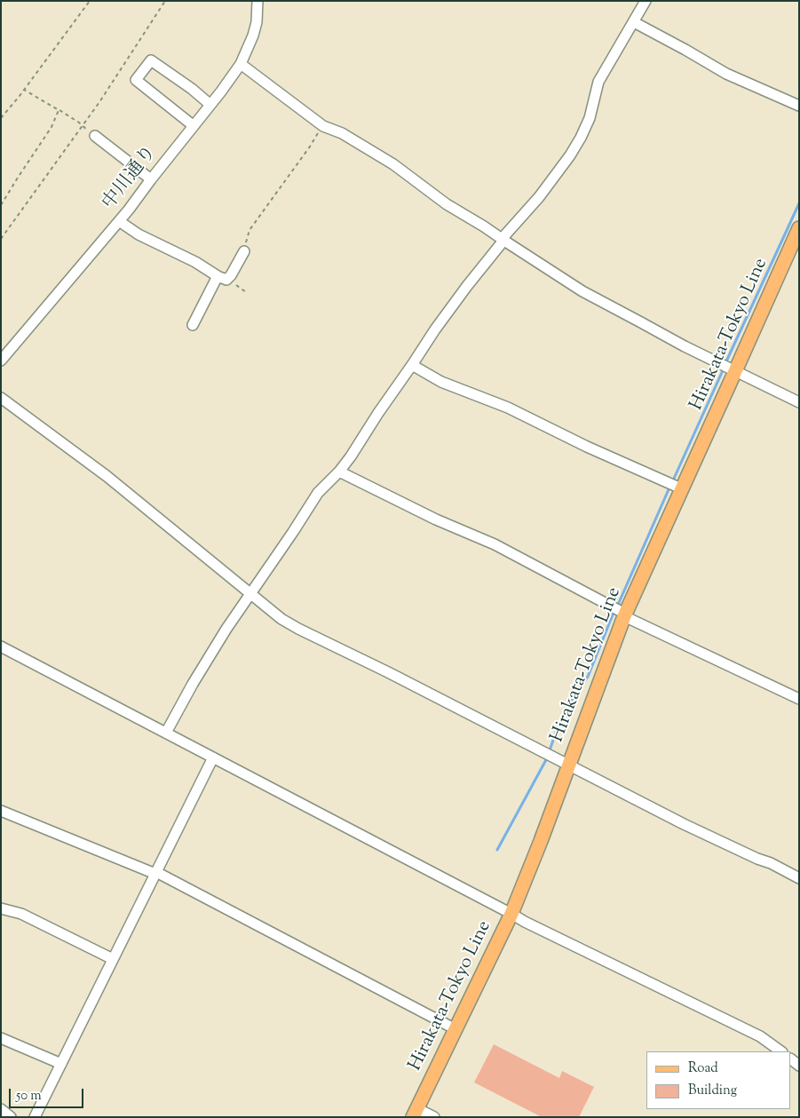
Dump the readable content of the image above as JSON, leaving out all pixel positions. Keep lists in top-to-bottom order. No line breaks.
{"streets":{"main road":["Hirakata-Tokyo Line"],"street":["中川通り"]},"legend":["Road","Building"],"scale_bar":"50 m"}
